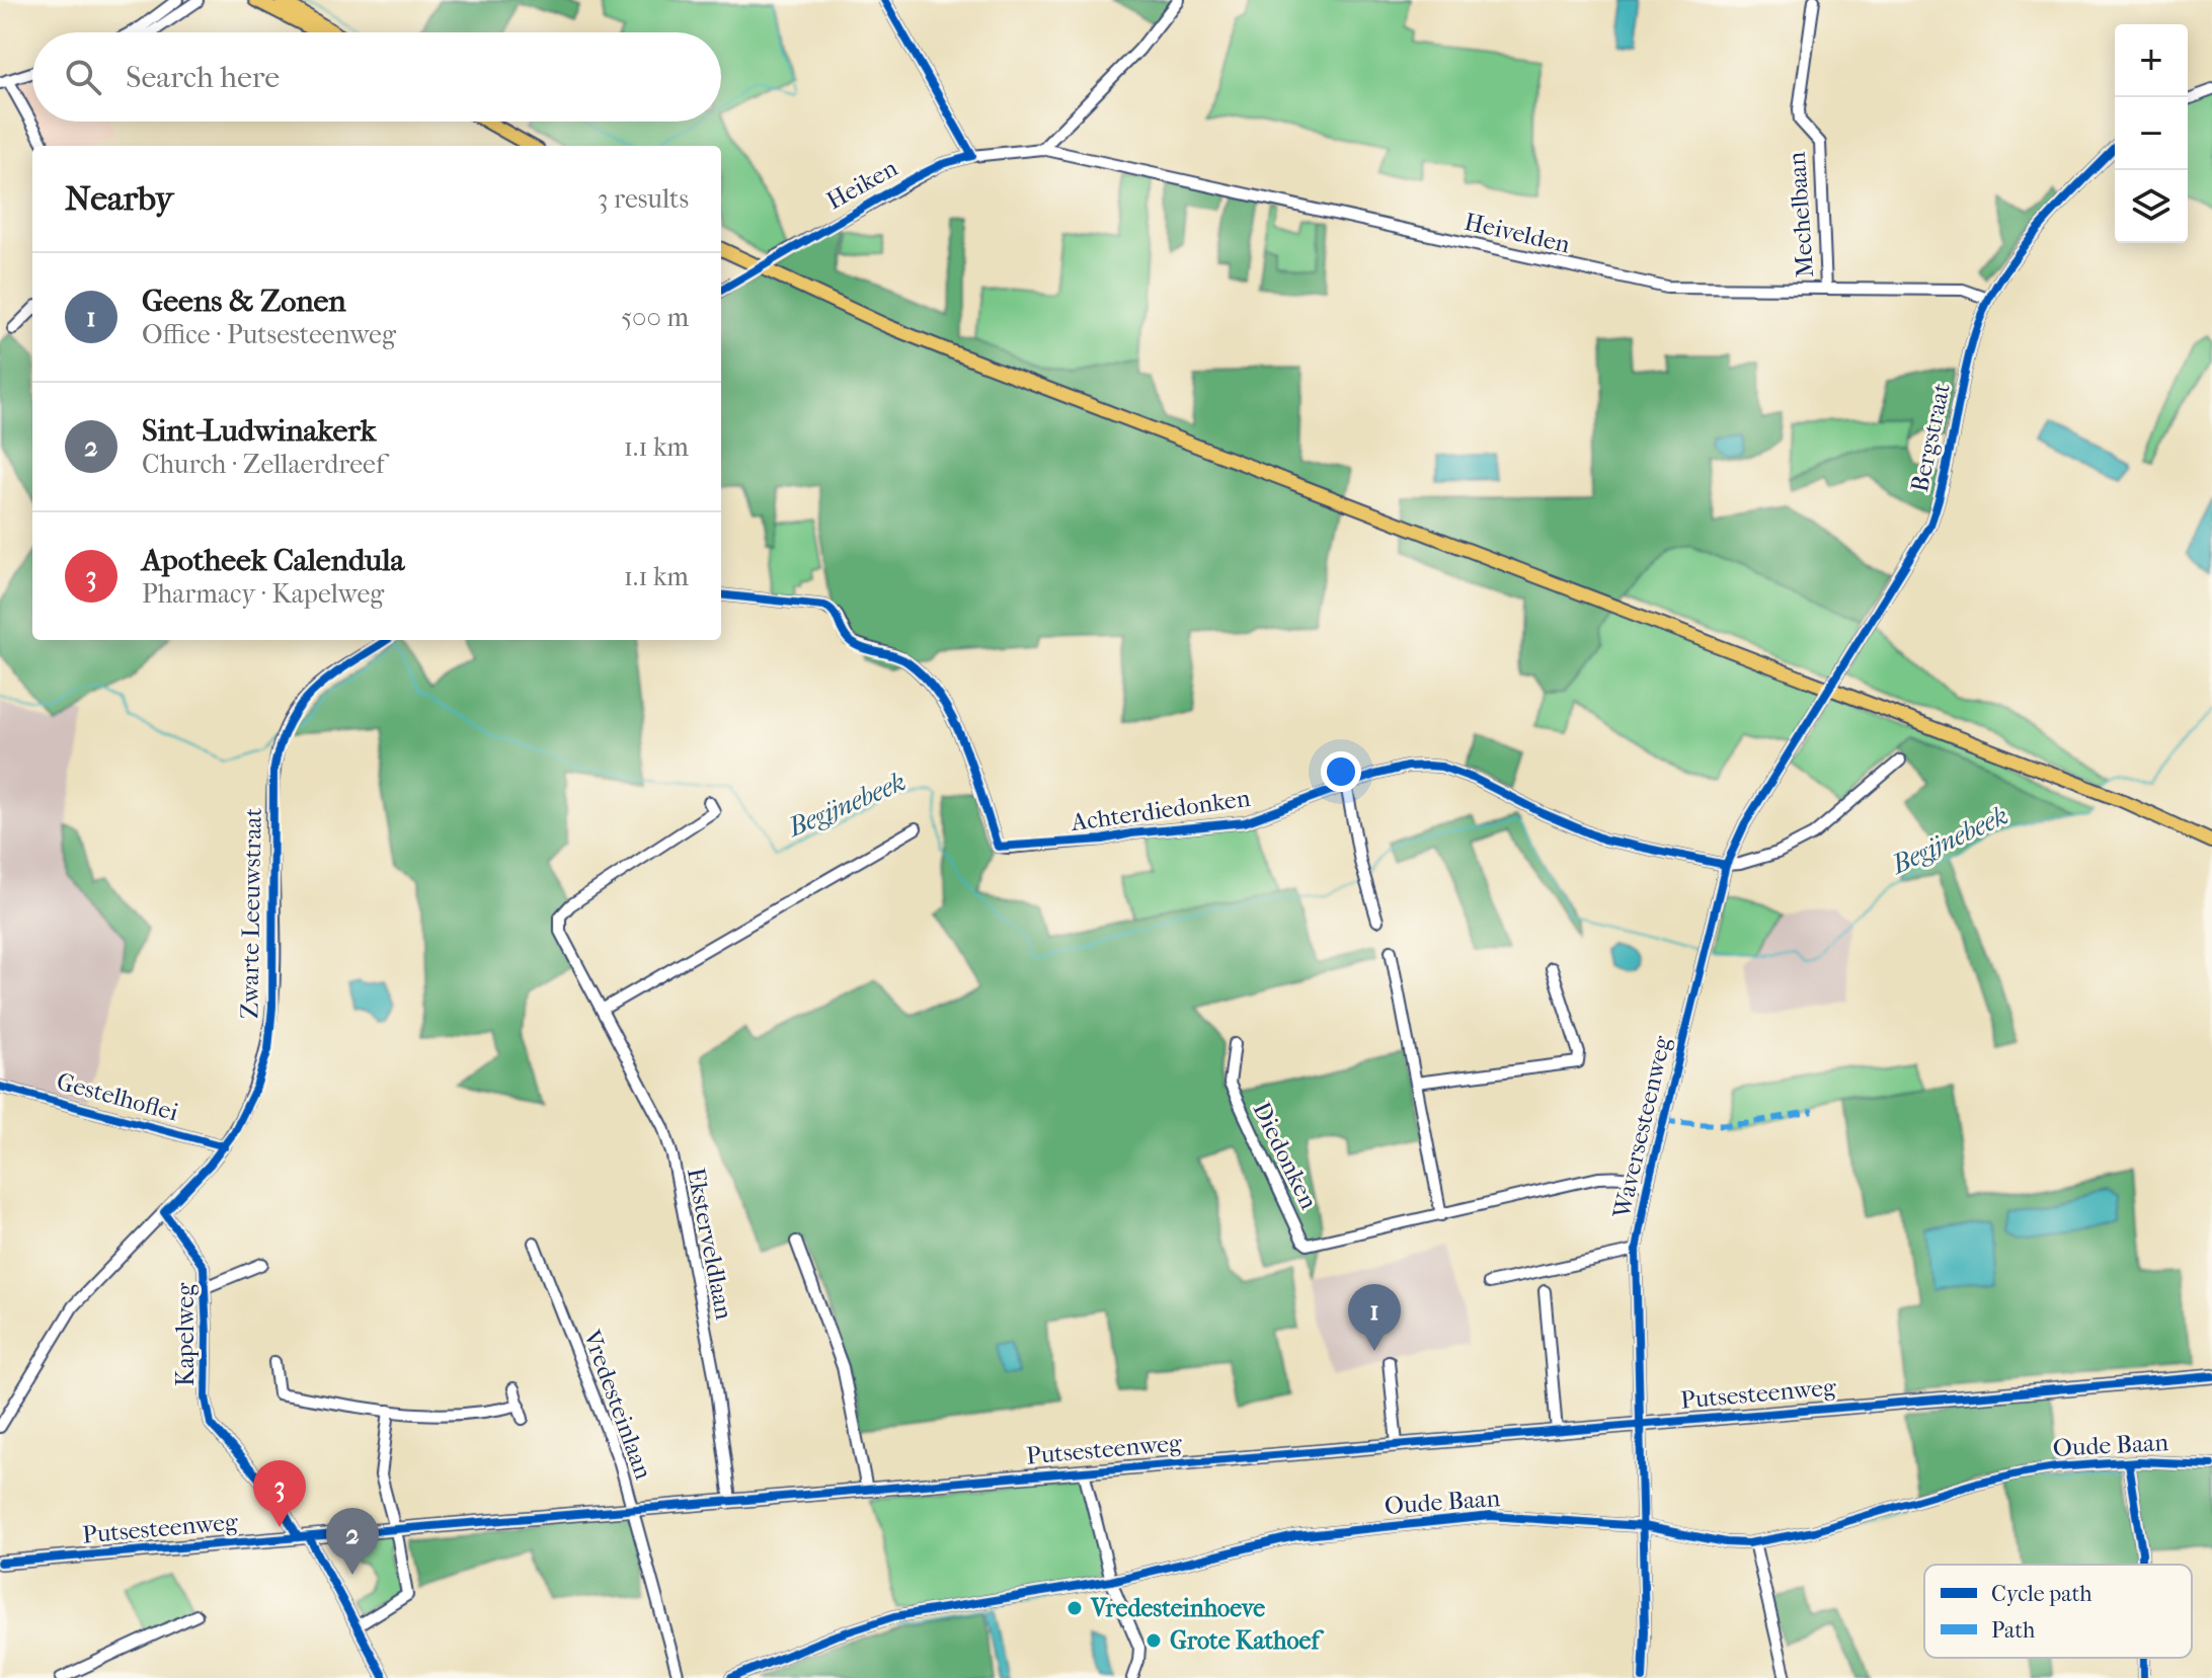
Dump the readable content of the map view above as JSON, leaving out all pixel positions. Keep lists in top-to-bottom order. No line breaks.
{"streets":{"main road":["Putsesteenweg"],"street":["Heiken","Mechelbaan","Heivelden","Bergstraat","Achterdiedonken","Zwarte Leeuwstraat","Gestelhoflei","Waversesteenweg","Diedonken","Eksterveldlaan","Kapelweg","Vredesteinlaan","Oude Baan"]},"crossings":[["Heiken","Heivelden"],["Mechelbaan","Heivelden"],["Heivelden","Bergstraat"],["Bergstraat","Waversesteenweg"],["Achterdiedonken","Waversesteenweg"],["Zwarte Leeuwstraat","Gestelhoflei"],["Zwarte Leeuwstraat","Kapelweg"],["Waversesteenweg","Diedonken"],["Waversesteenweg","Putsesteenweg"],["Waversesteenweg","Oude Baan"],["Eksterveldlaan","Putsesteenweg"],["Kapelweg","Putsesteenweg"],["Putsesteenweg","Vredesteinlaan"]],"water":["Begijnebeek"],"places":["Vredesteinhoeve","Grote Kathoef"],"legend":["Cycle path","Path"],"page":{"map_buttons":["+","−"],"search":"Search here","heading":["Nearby","3 results"],"list":[{"mark":"1","name":"Geens & Zonen","note":"Office · Putsesteenweg","value":"500 m"},{"mark":"2","name":"Sint-Ludwinakerk","note":"Church · Zellaerdreef","value":"1.1 km"},{"mark":"3","name":"Apotheek Calendula","note":"Pharmacy · Kapelweg","value":"1.1 km"}],"pins":["1","3","2"]}}
